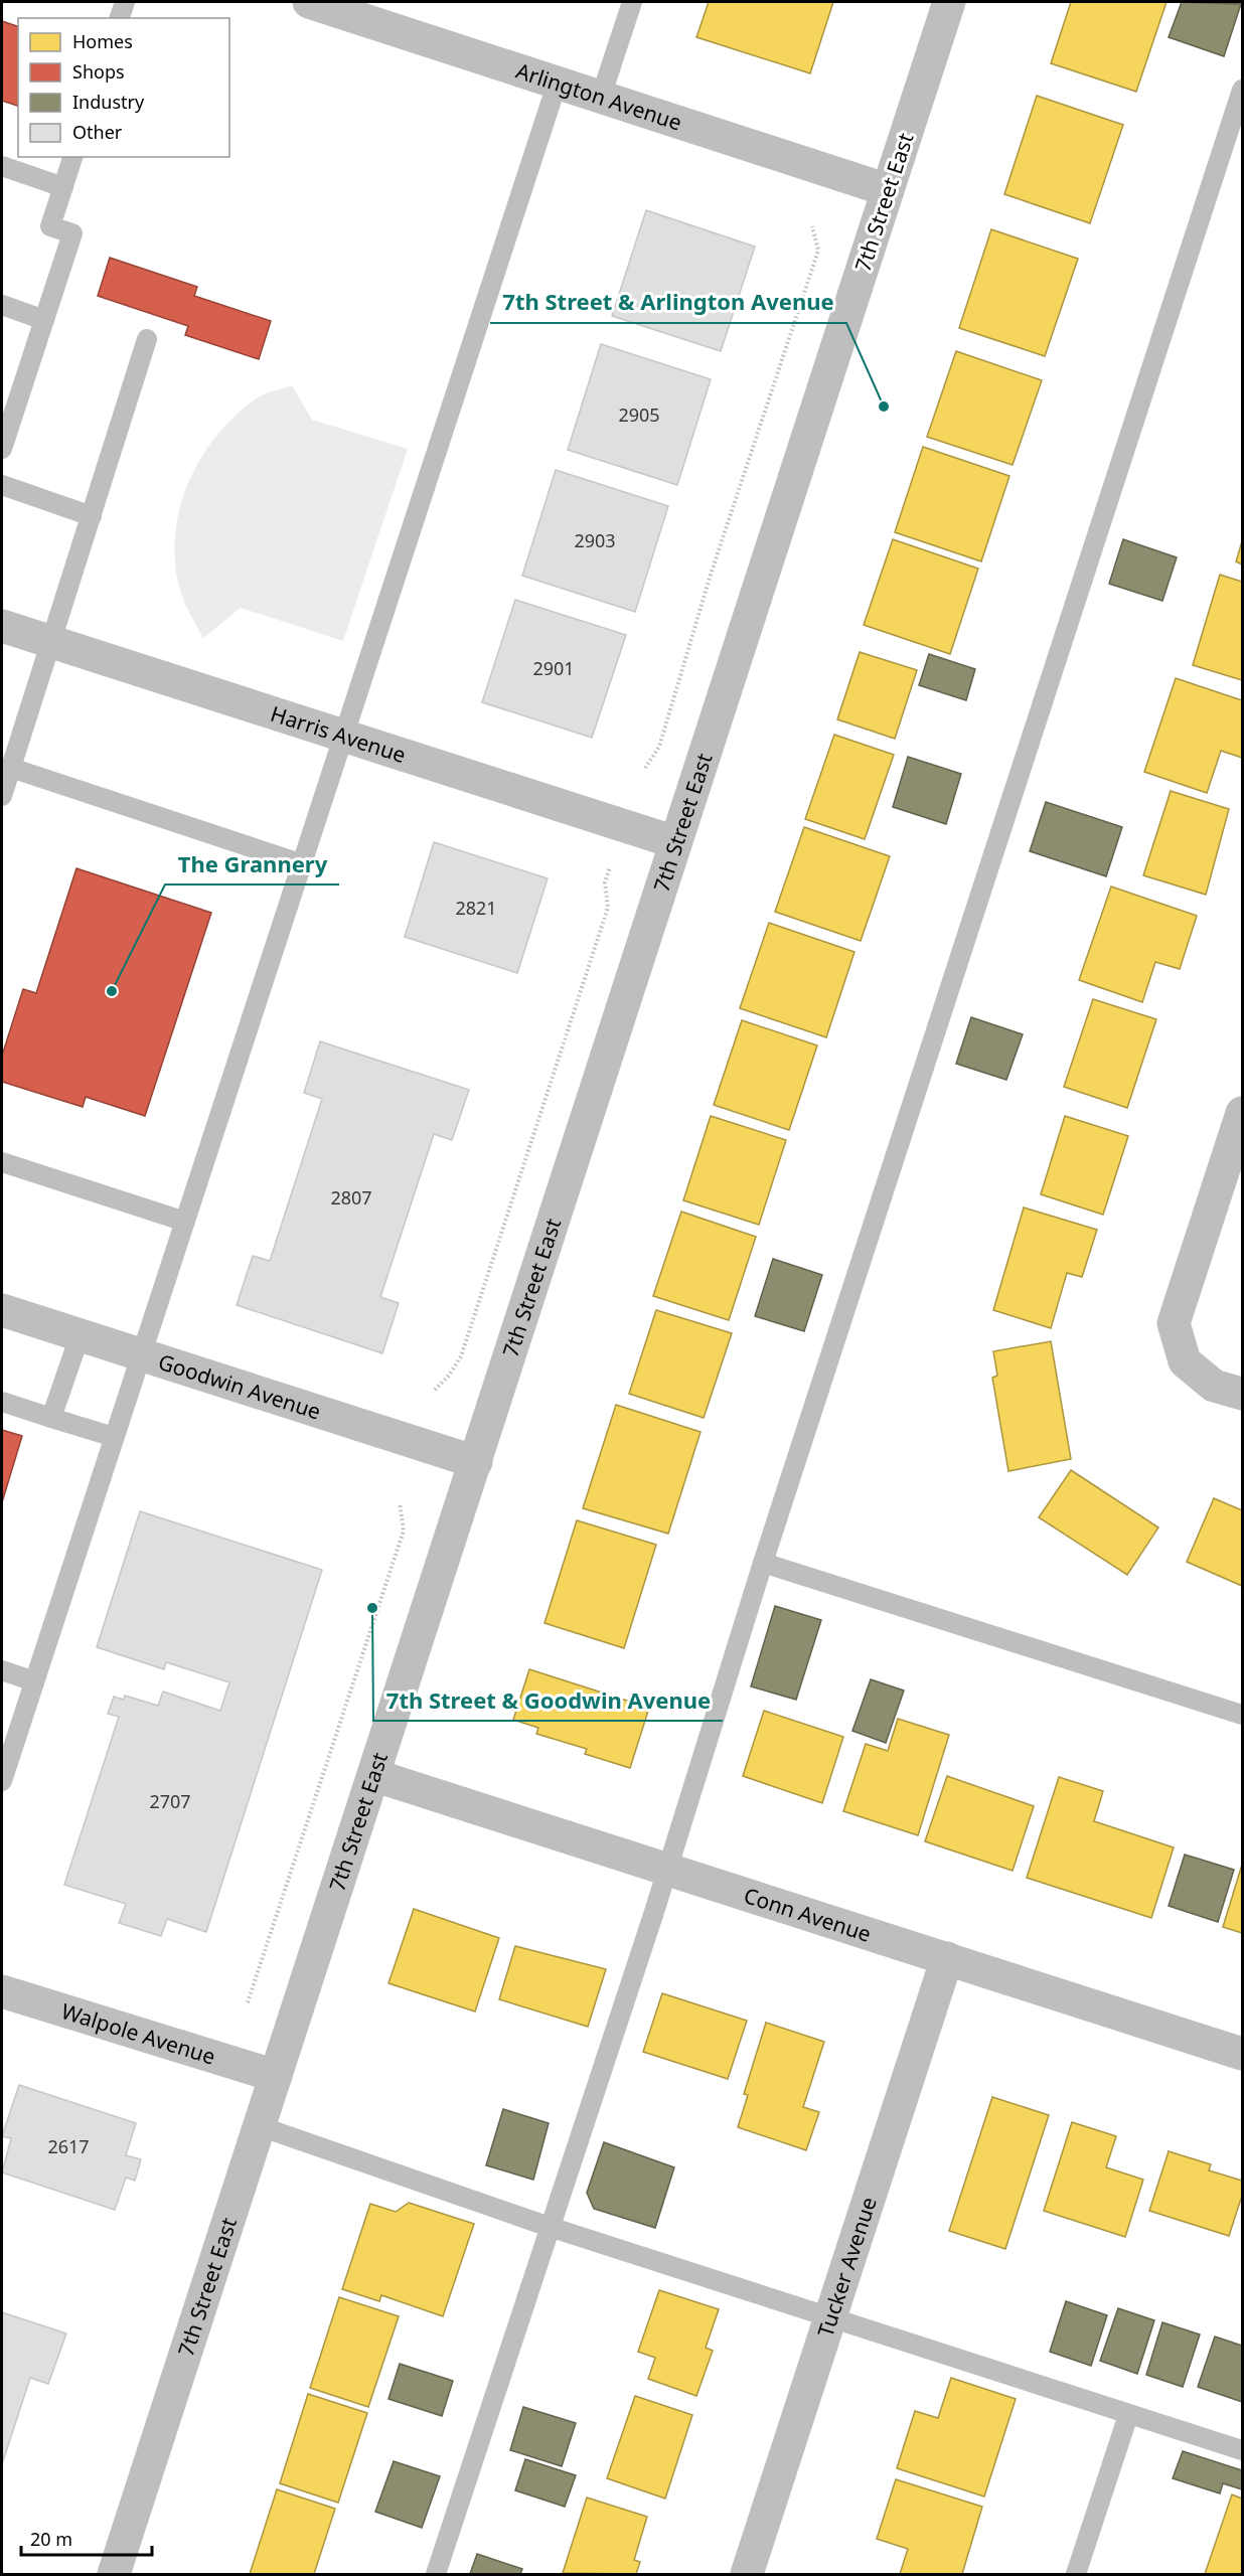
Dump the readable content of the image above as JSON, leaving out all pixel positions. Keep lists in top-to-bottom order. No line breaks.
{"streets":{"street":["Arlington Avenue","7th Street East","Harris Avenue","Goodwin Avenue","Conn Avenue","Walpole Avenue","Tucker Avenue"]},"crossings":[["Arlington Avenue","7th Street East"],["7th Street East","Harris Avenue"],["7th Street East","Goodwin Avenue"],["7th Street East","Conn Avenue"],["7th Street East","Walpole Avenue"],["Conn Avenue","Tucker Avenue"]],"places":["7th Street & Arlington Avenue","The Grannery","7th Street & Goodwin Avenue"],"house_numbers":["2905","2903","2901","2821","2807","2707","2617"],"legend":["Homes","Shops","Industry","Other"],"scale_bar":"20 m"}
